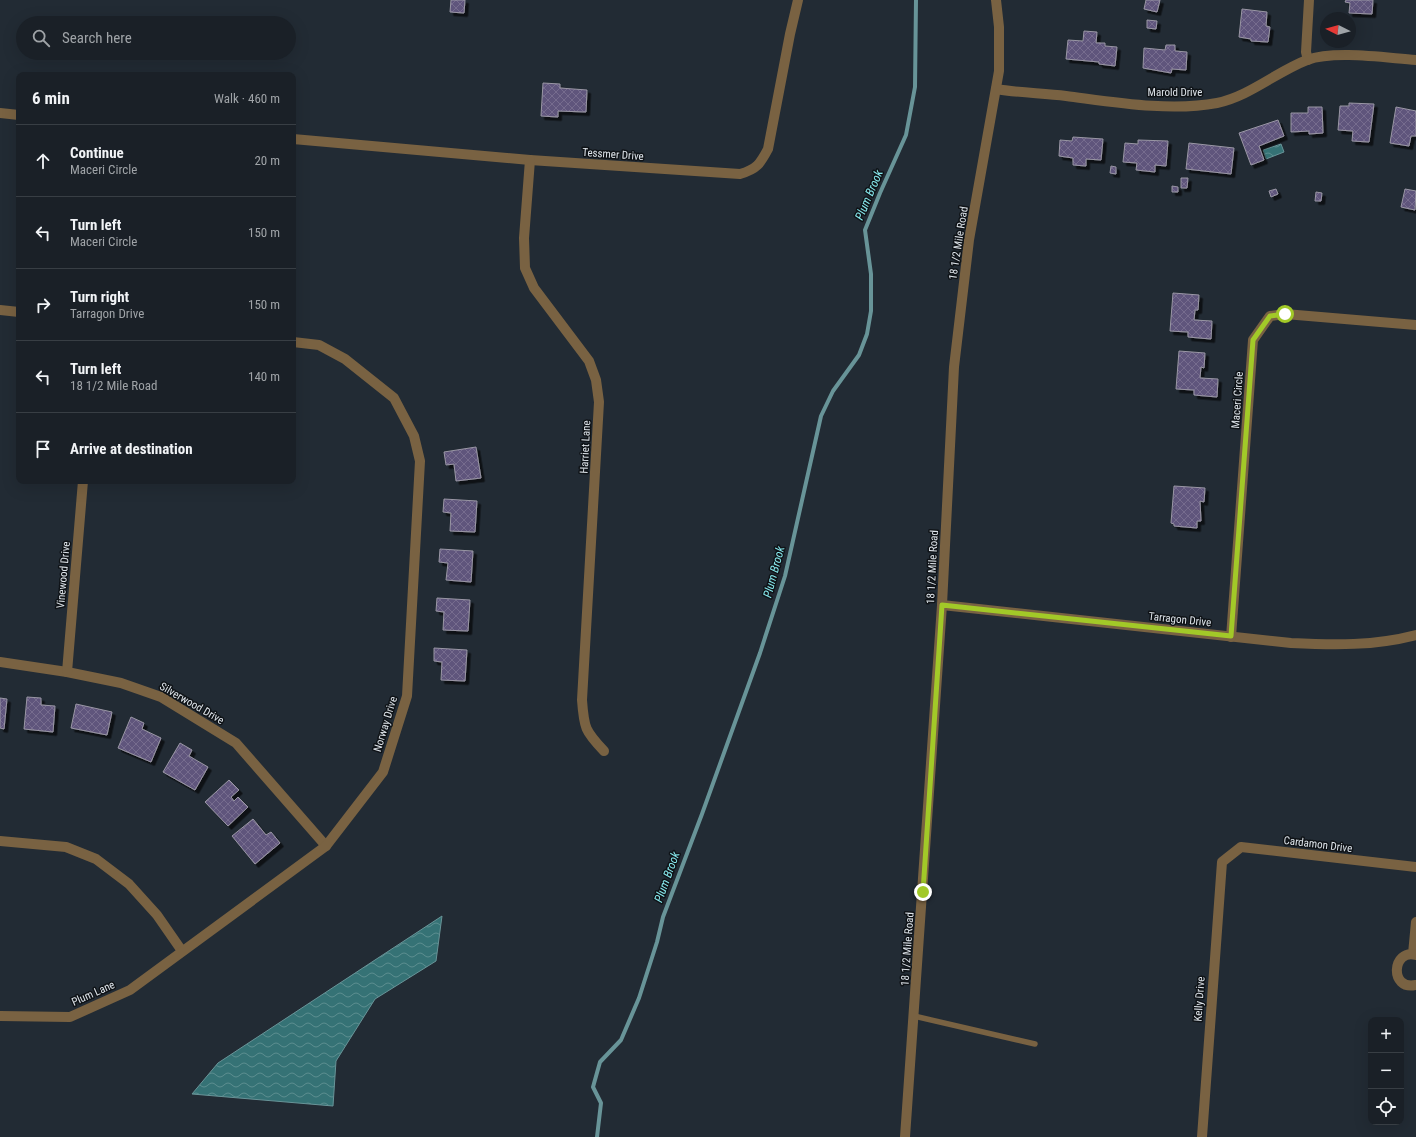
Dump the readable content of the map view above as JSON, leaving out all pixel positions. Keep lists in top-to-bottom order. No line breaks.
{"streets":{"street":["Marold Drive","Tessmer Drive","18 1/2 Mile Road","Maceri Circle","Harriet Lane","Vinewood Drive","Tarragon Drive","Silverwood Drive","Norway Drive","Cardamon Drive","Plum Lane","Kelly Drive"]},"crossings":[["Marold Drive","18 1/2 Mile Road"],["Tessmer Drive","Harriet Lane"],["18 1/2 Mile Road","Tarragon Drive"],["Maceri Circle","Tarragon Drive"],["Vinewood Drive","Silverwood Drive"],["Silverwood Drive","Norway Drive"],["Norway Drive","Plum Lane"],["Cardamon Drive","Kelly Drive"]],"water":["Plum Brook"],"north":"left","page":{"search":"Search here","heading":["6 min","Walk · 460 m"],"list":[["Continue","Maceri Circle","20 m"],["Turn left","Maceri Circle","150 m"],["Turn right","Tarragon Drive","150 m"],["Turn left","18 1/2 Mile Road","140 m"],"Arrive at destination"],"map_buttons":["+","−"]}}
